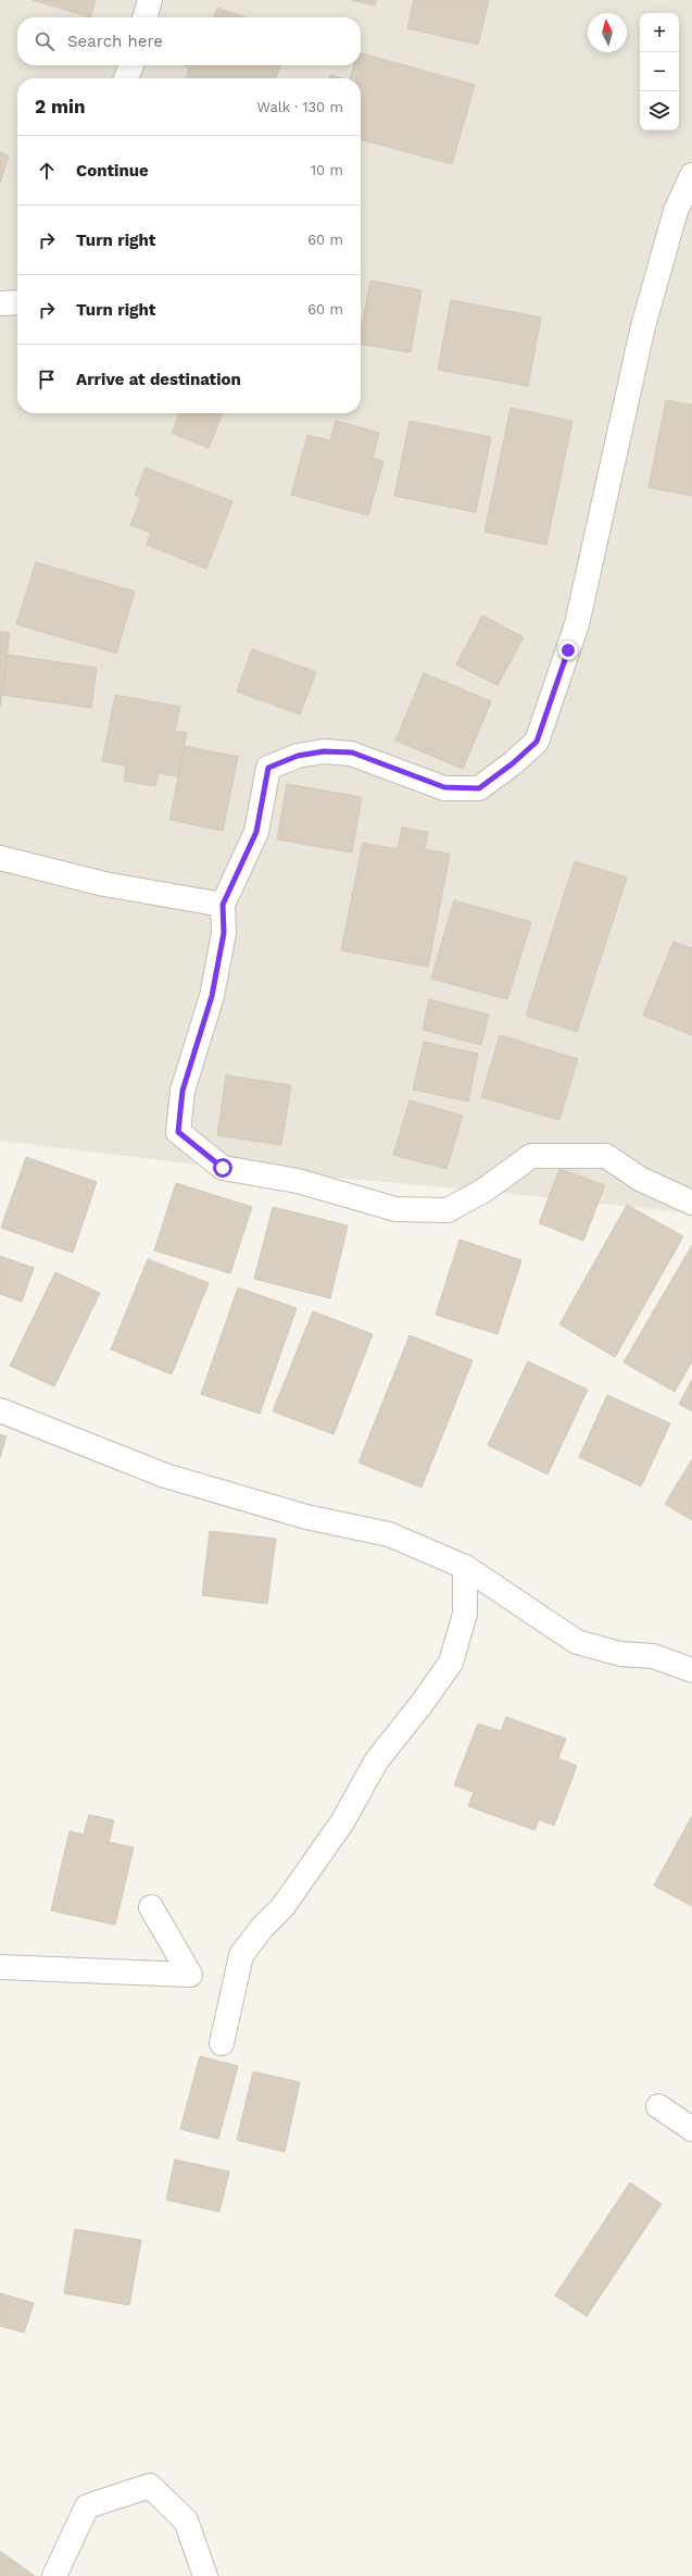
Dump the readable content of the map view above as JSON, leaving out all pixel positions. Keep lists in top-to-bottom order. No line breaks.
{"north":"top","page":{"map_buttons":["+","−"],"search":"Search here","heading":["2 min","Walk · 130 m"],"list":[["Continue","10 m"],["Turn right","60 m"],["Turn right","60 m"],"Arrive at destination"]}}
